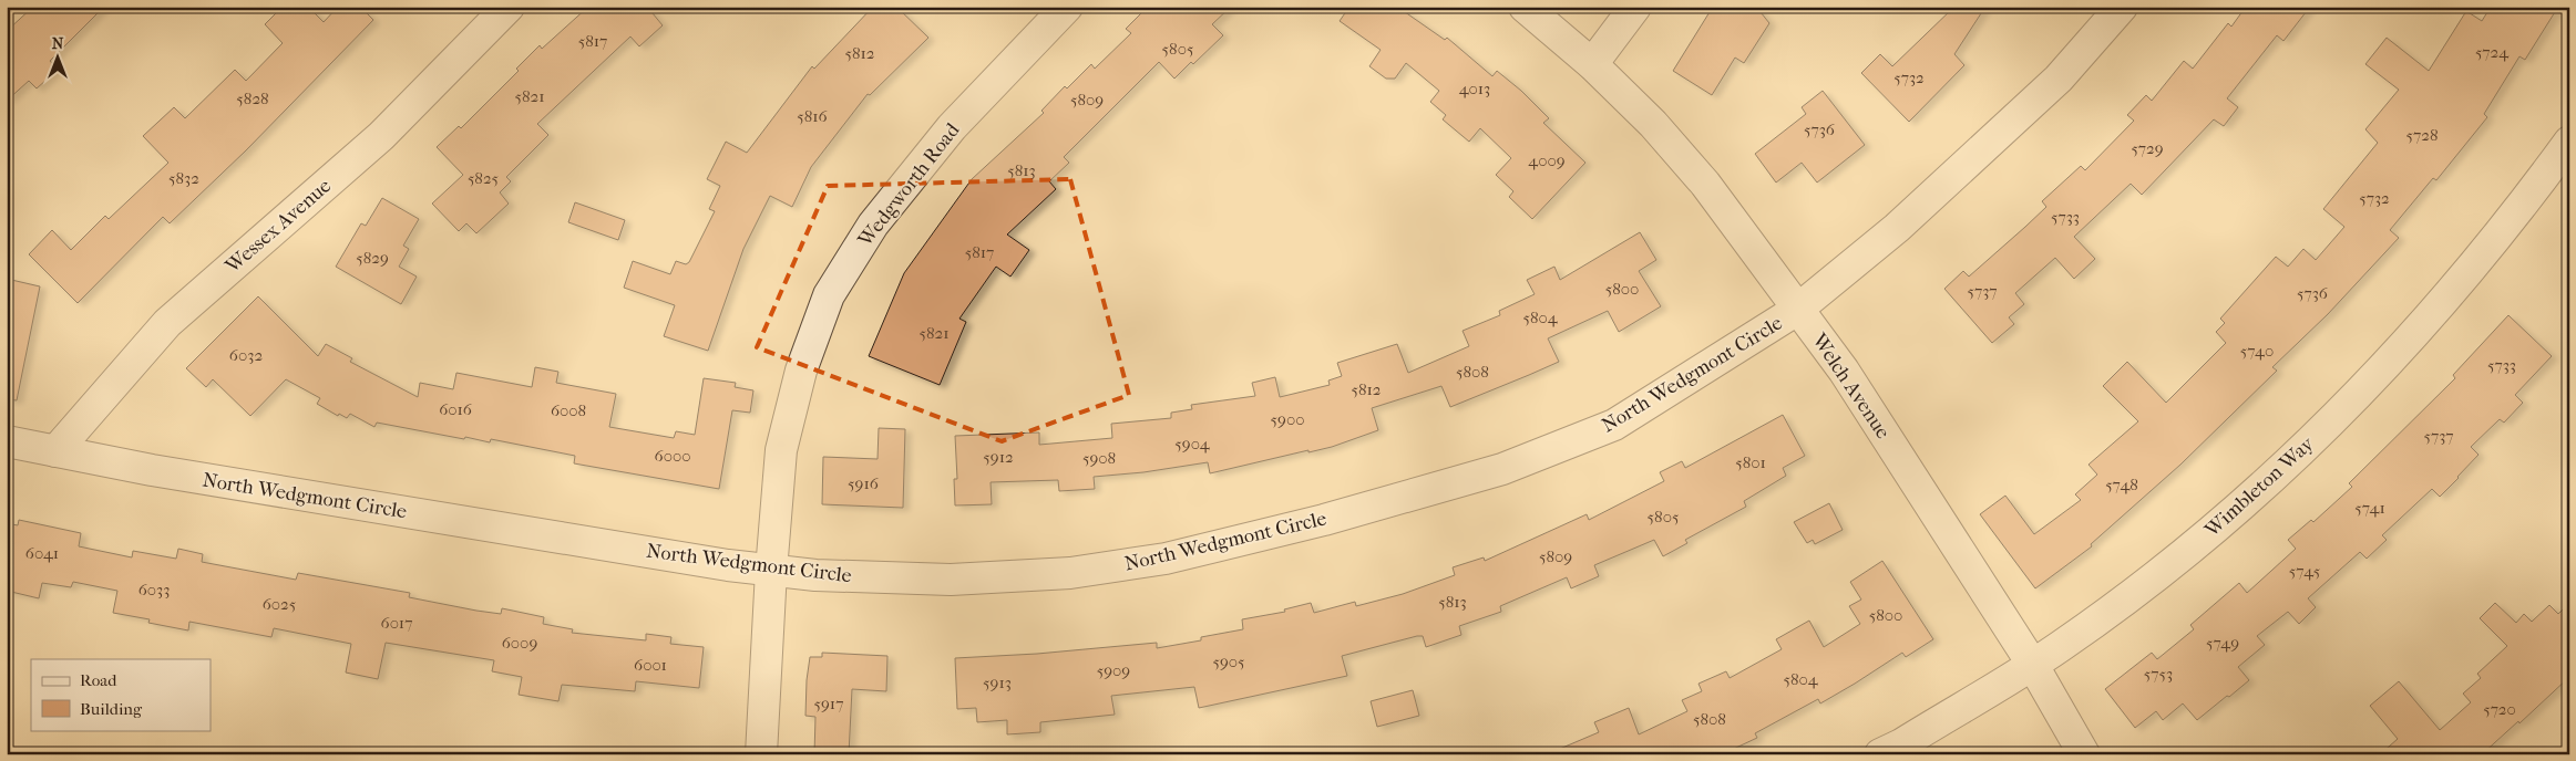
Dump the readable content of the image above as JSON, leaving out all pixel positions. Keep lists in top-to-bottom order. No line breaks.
{"streets":{"street":["Wedgworth Road","Wessex Avenue","North Wedgmont Circle","Welch Avenue","Wimbleton Way"]},"crossings":[["Wedgworth Road","North Wedgmont Circle"],["Wessex Avenue","North Wedgmont Circle"],["North Wedgmont Circle","Welch Avenue"],["Welch Avenue","Wimbleton Way"]],"house_numbers":["5817","5805","5724","5812","5732","4013","5821","5828","5809","5816","5736","5728","5729","4009","5813","5832","5825","5732","5733","5817","5829","5800","5737","5736","5804","5821","5740","6032","5733","5808","5812","6016","6008","5900","5737","5904","6000","5912","5908","5801","5916","5748","5741","5805","6041","5809","5745","6033","5813","6025","5800","6017","6009","5749","5905","6001","5909","5753","5804","5913","5917","5720","5808"],"legend":["Road","Building"],"north":"top"}
